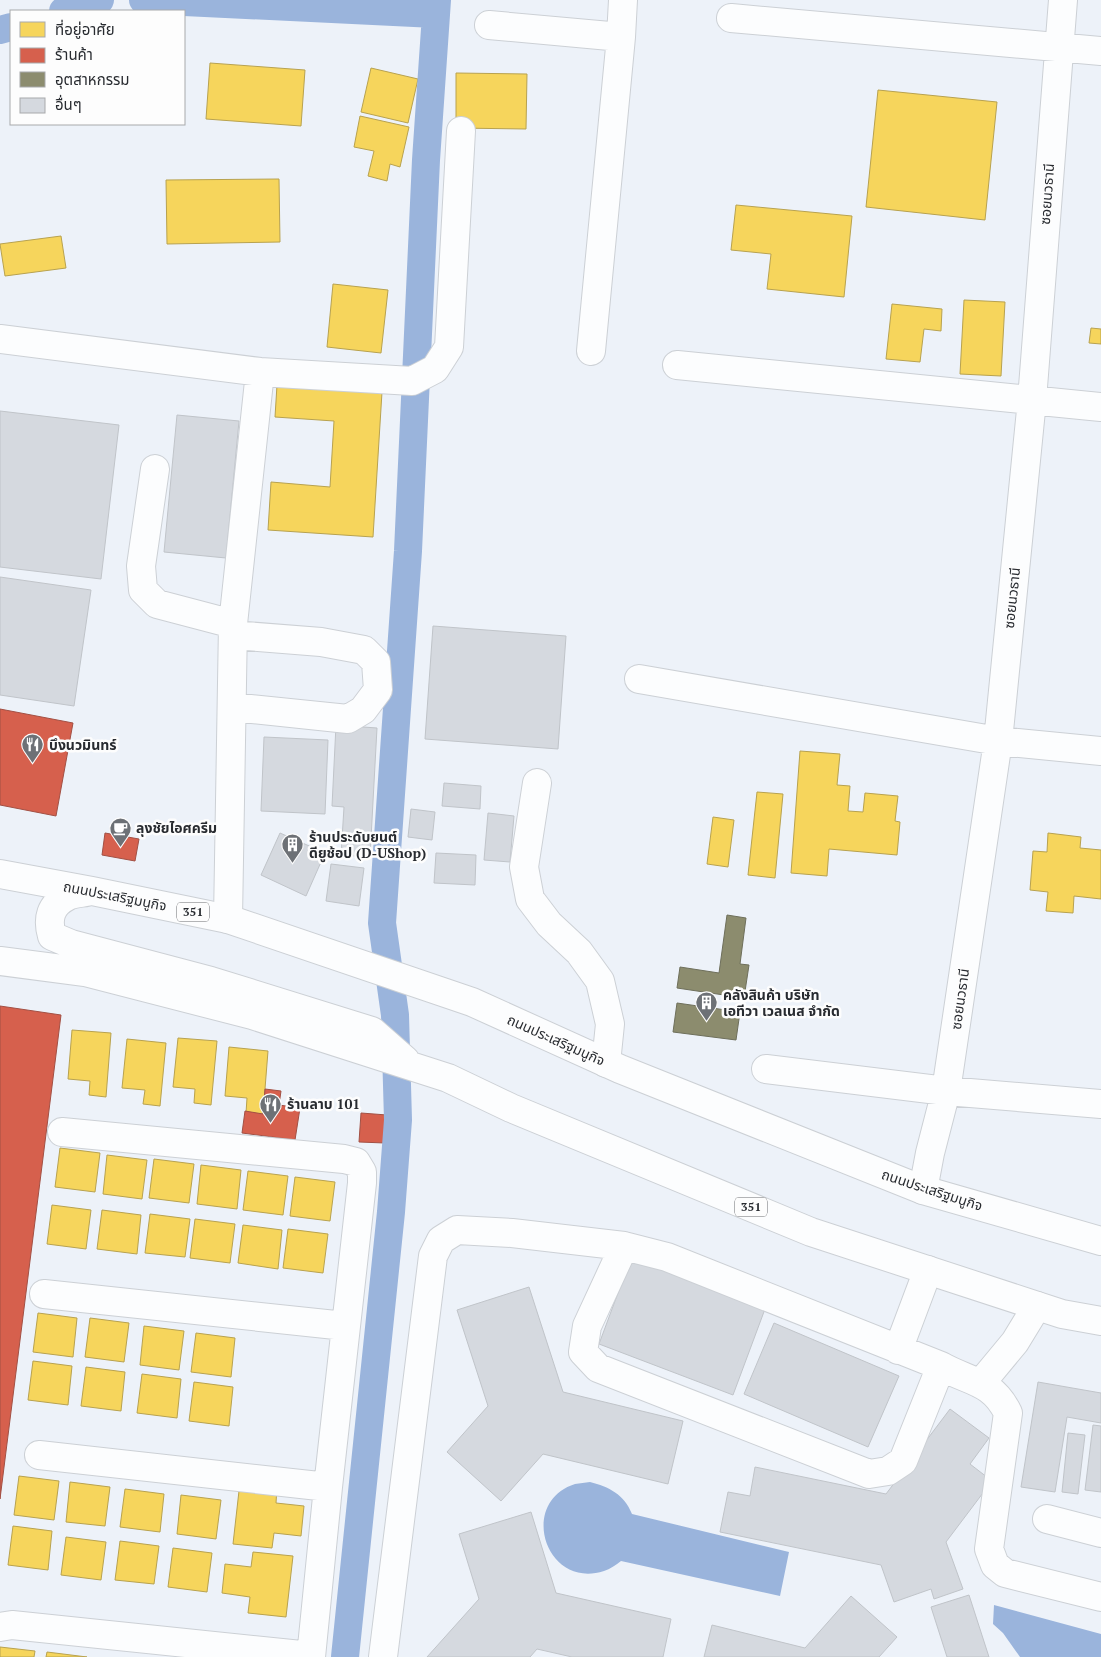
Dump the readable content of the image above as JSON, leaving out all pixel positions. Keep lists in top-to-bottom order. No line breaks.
{"streets":{"street":["ซอยนวธานี","ถนนประเสริฐมนูกิจ","351"]},"crossings":[["ซอยนวธานี","ถนนประเสริฐมนูกิจ"]],"places":{"restaurant":["บึงนวมินทร์","ร้านลาบ 101"],"cafe":["ลุงชัยไอศครีม"],"building":["ร้านประดับยนต์ ดียูช้อป (D-UShop)","คลังสินค้า บริษัท เอทีวา เวลเนส จำกัด"]},"legend":["ที่อยู่อาศัย","ร้านค้า","อุตสาหกรรม","อื่นๆ"]}
